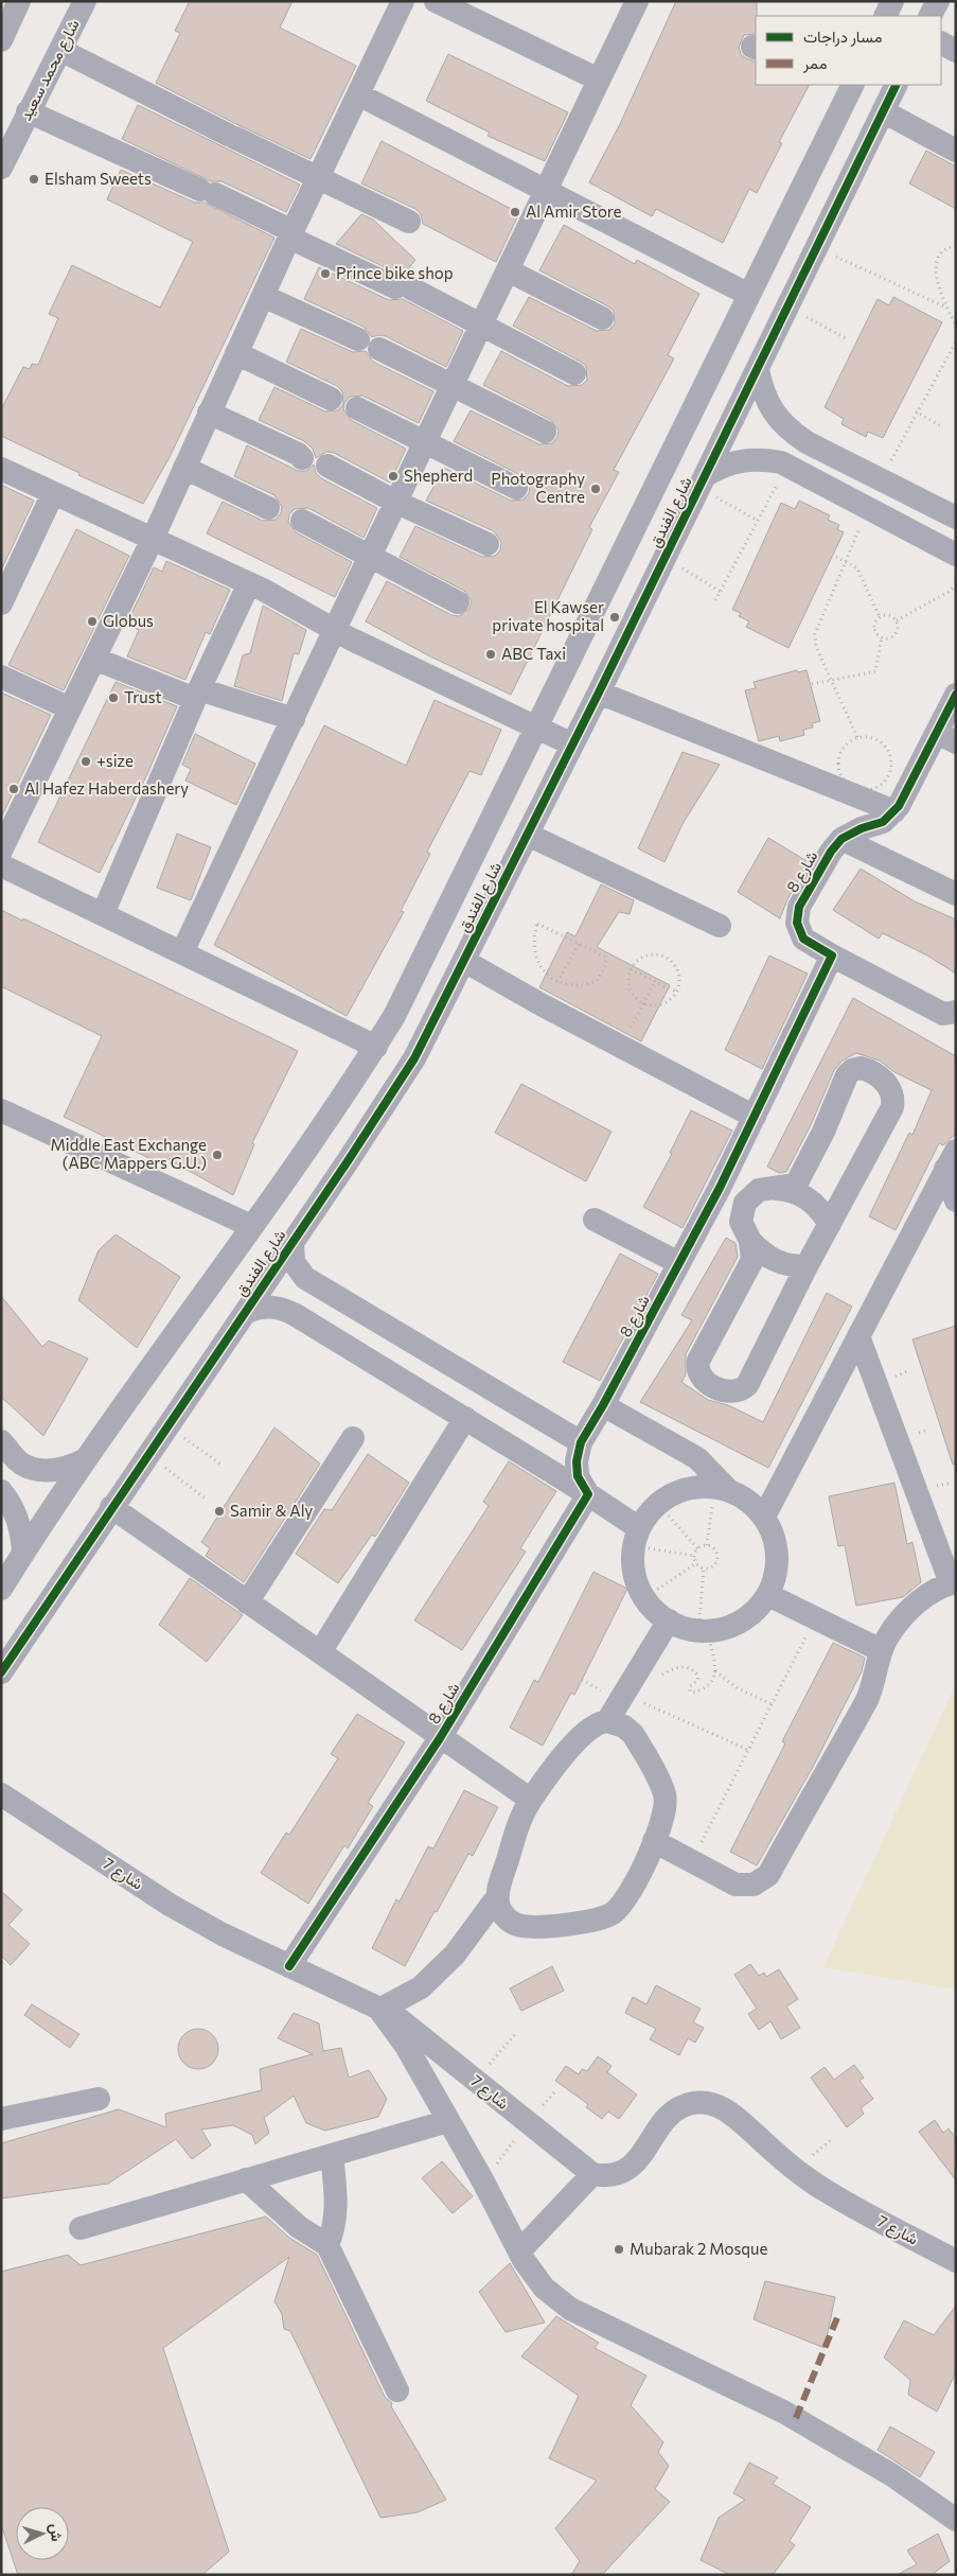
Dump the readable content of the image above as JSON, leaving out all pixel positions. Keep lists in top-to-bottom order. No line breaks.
{"streets":{"street":["شارع محمد سعيد","شارع الفندق","شارع 8","شارع 7"]},"crossings":[["شارع 8","شارع 7"]],"places":["Elsham Sweets","Al Amir Store","Prince bike shop","Shepherd","Photography Centre","El Kawser private hospital","Globus","ABC Taxi","Trust","+size","Al Hafez Haberdashery","Middle East Exchange (ABC Mappers G.U.)","Samir & Aly","Mubarak 2 Mosque"],"legend":["مسار دراجات","ممر"],"north":"right"}
